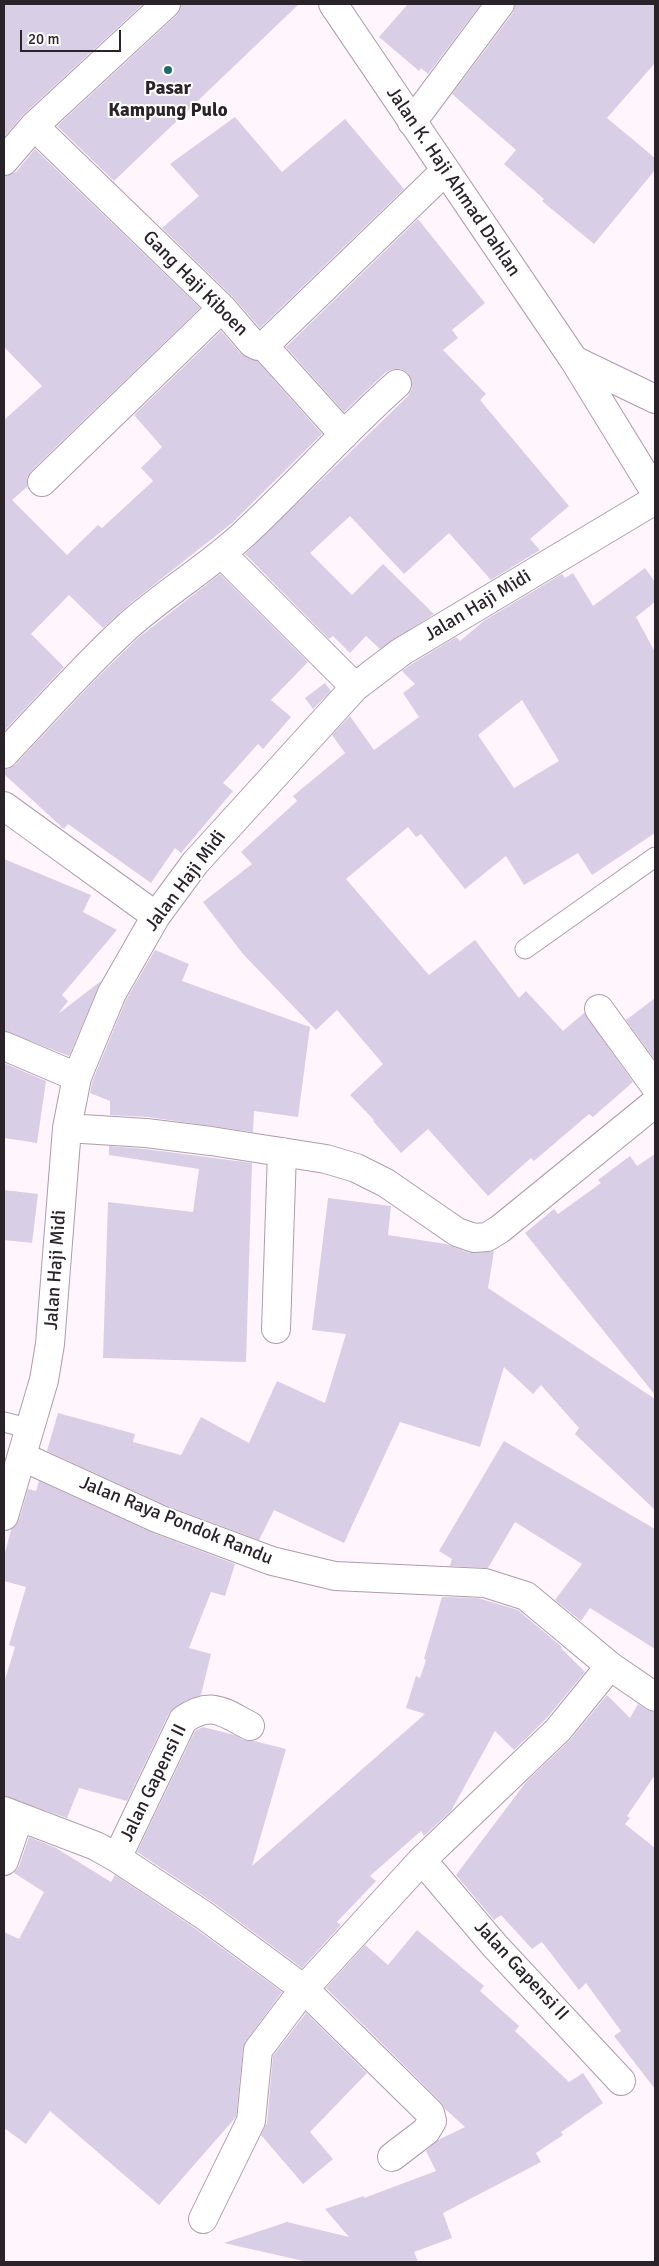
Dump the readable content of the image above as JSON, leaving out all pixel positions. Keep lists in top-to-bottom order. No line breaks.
{"streets":{"street":["Jalan K. Haji Ahmad Dahlan","Gang Haji Kiboen","Jalan Haji Midi","Jalan Raya Pondok Randu","Jalan Gapensi II"]},"crossings":[["Jalan K. Haji Ahmad Dahlan","Gang Haji Kiboen"],["Jalan Haji Midi","Jalan Raya Pondok Randu"]],"places":["Pasar Kampung Pulo"],"scale_bar":"20 m"}
